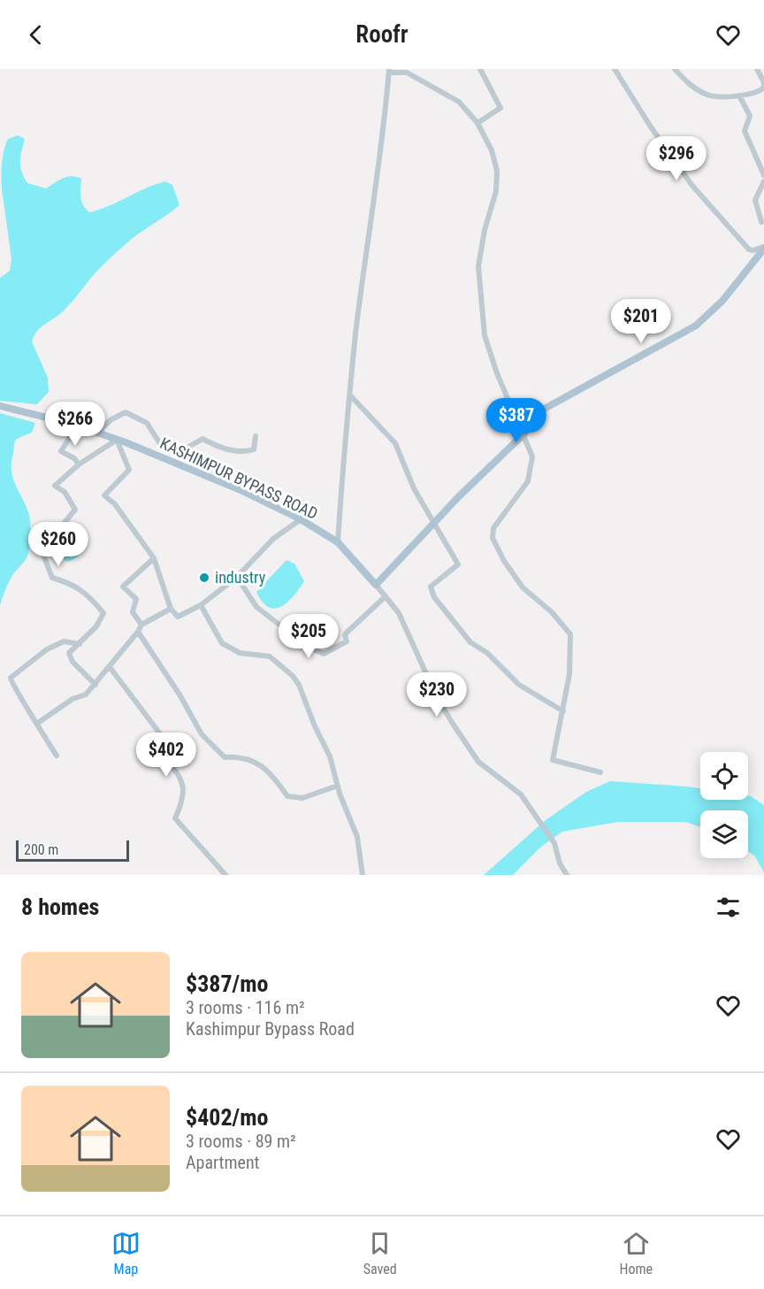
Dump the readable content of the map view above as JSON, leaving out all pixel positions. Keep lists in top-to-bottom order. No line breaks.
{"streets":{"main road":["KASHIMPUR BYPASS ROAD"]},"places":["industry"],"scale_bar":"200 m","page":{"header":"Roofr","price":["$296","$201","$387","$266","$260","$205","$230","$402"],"scale":"200 m","heading":"8 homes","list":[{"name":"$387/mo","note":"3 rooms · 116 m² · Kashimpur Bypass Road"},{"name":"$402/mo","note":"3 rooms · 89 m² · Apartment"}],"tabs":["Map","Saved","Home"]}}
